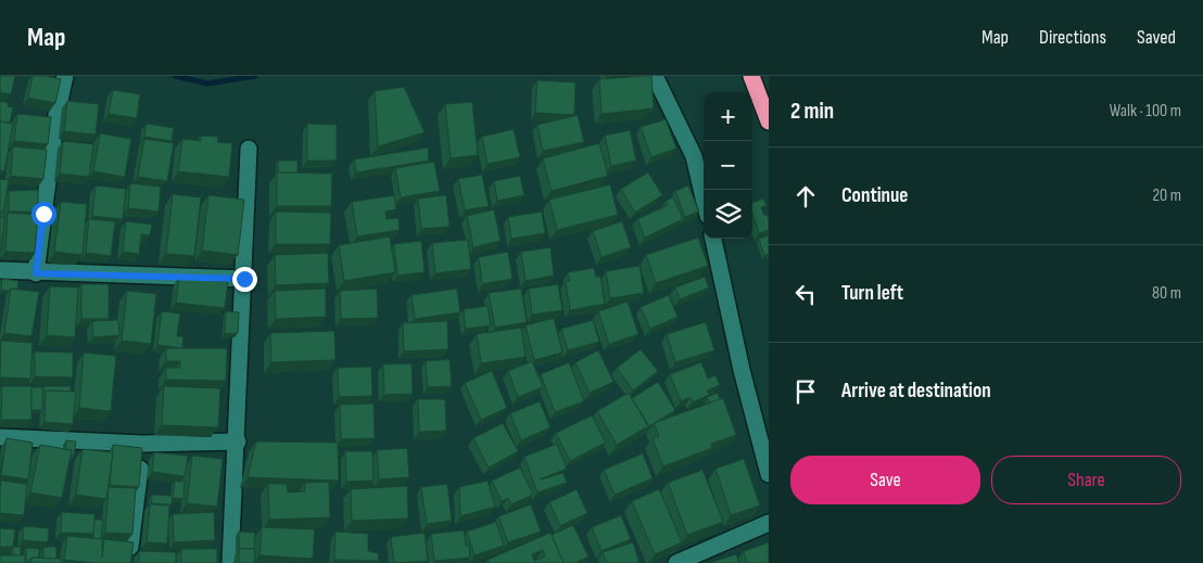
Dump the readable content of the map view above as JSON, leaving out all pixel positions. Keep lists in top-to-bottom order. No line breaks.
{"page":{"header":"Map","nav":["Map","Directions","Saved"],"heading":["2 min","Walk · 100 m"],"map_buttons":["+","−"],"list":[["Continue","20 m"],["Turn left","80 m"],"Arrive at destination"],"buttons":["Save","Share"]}}
